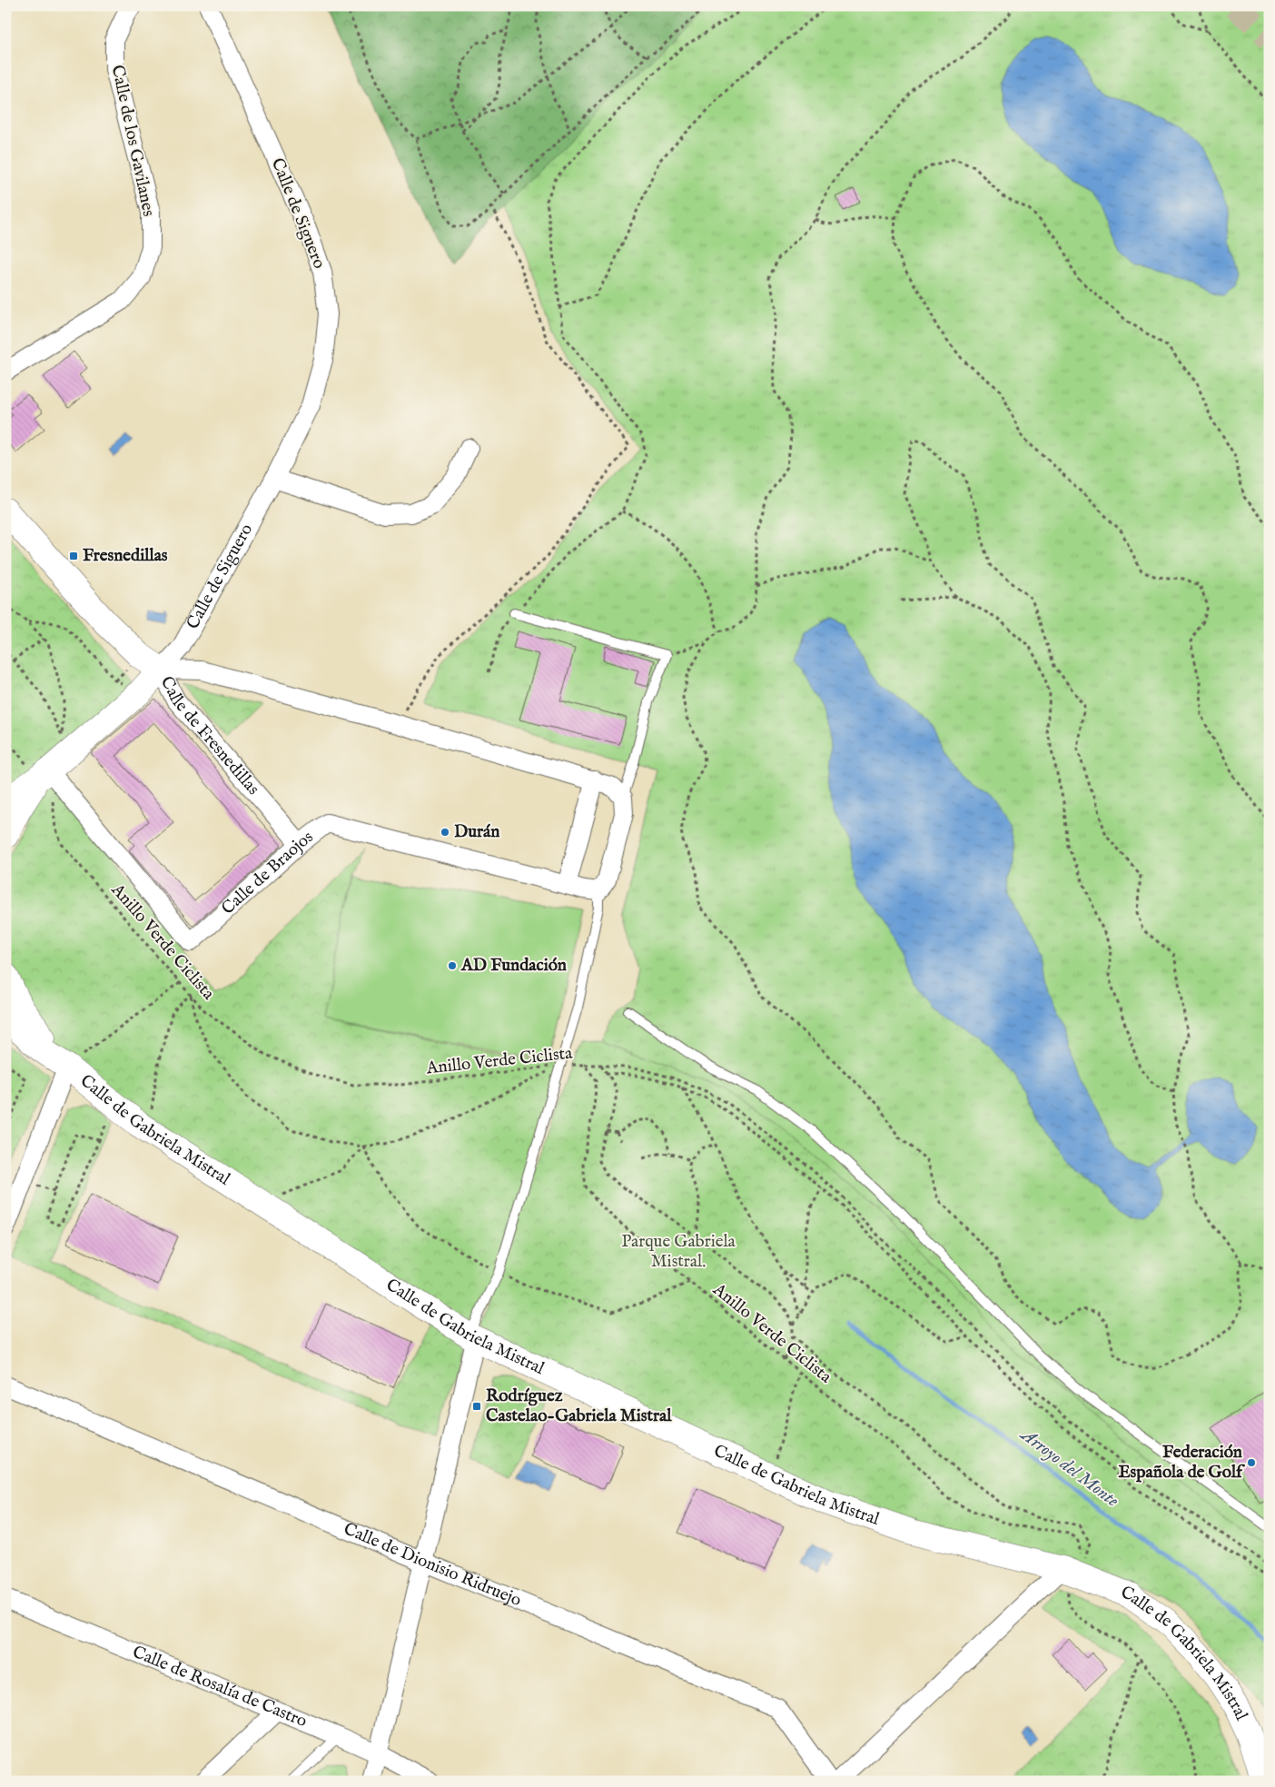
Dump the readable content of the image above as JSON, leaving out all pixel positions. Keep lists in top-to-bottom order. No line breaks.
{"streets":{"street":["Calle de los Gavilanes","Calle de Siguero","Calle de Fresnedillas","Calle de Braojos","Calle de Gabriela Mistral","Calle de Dionisio Ridruejo","Calle de Rosalía de Castro"],"path":["Anillo Verde Ciclista"]},"crossings":[["Calle de Siguero","Calle de Fresnedillas"],["Calle de Fresnedillas","Calle de Braojos"],["Calle de Braojos","Anillo Verde Ciclista"],["Anillo Verde Ciclista","Calle de Gabriela Mistral"]],"water":["Arroyo del Monte"],"parks":["Parque Gabriela Mistral."],"places":{"transit":["Fresnedillas","Rodríguez Castelao-Gabriela Mistral"],"other":["Durán","AD Fundación","Federación Española de Golf"]}}
